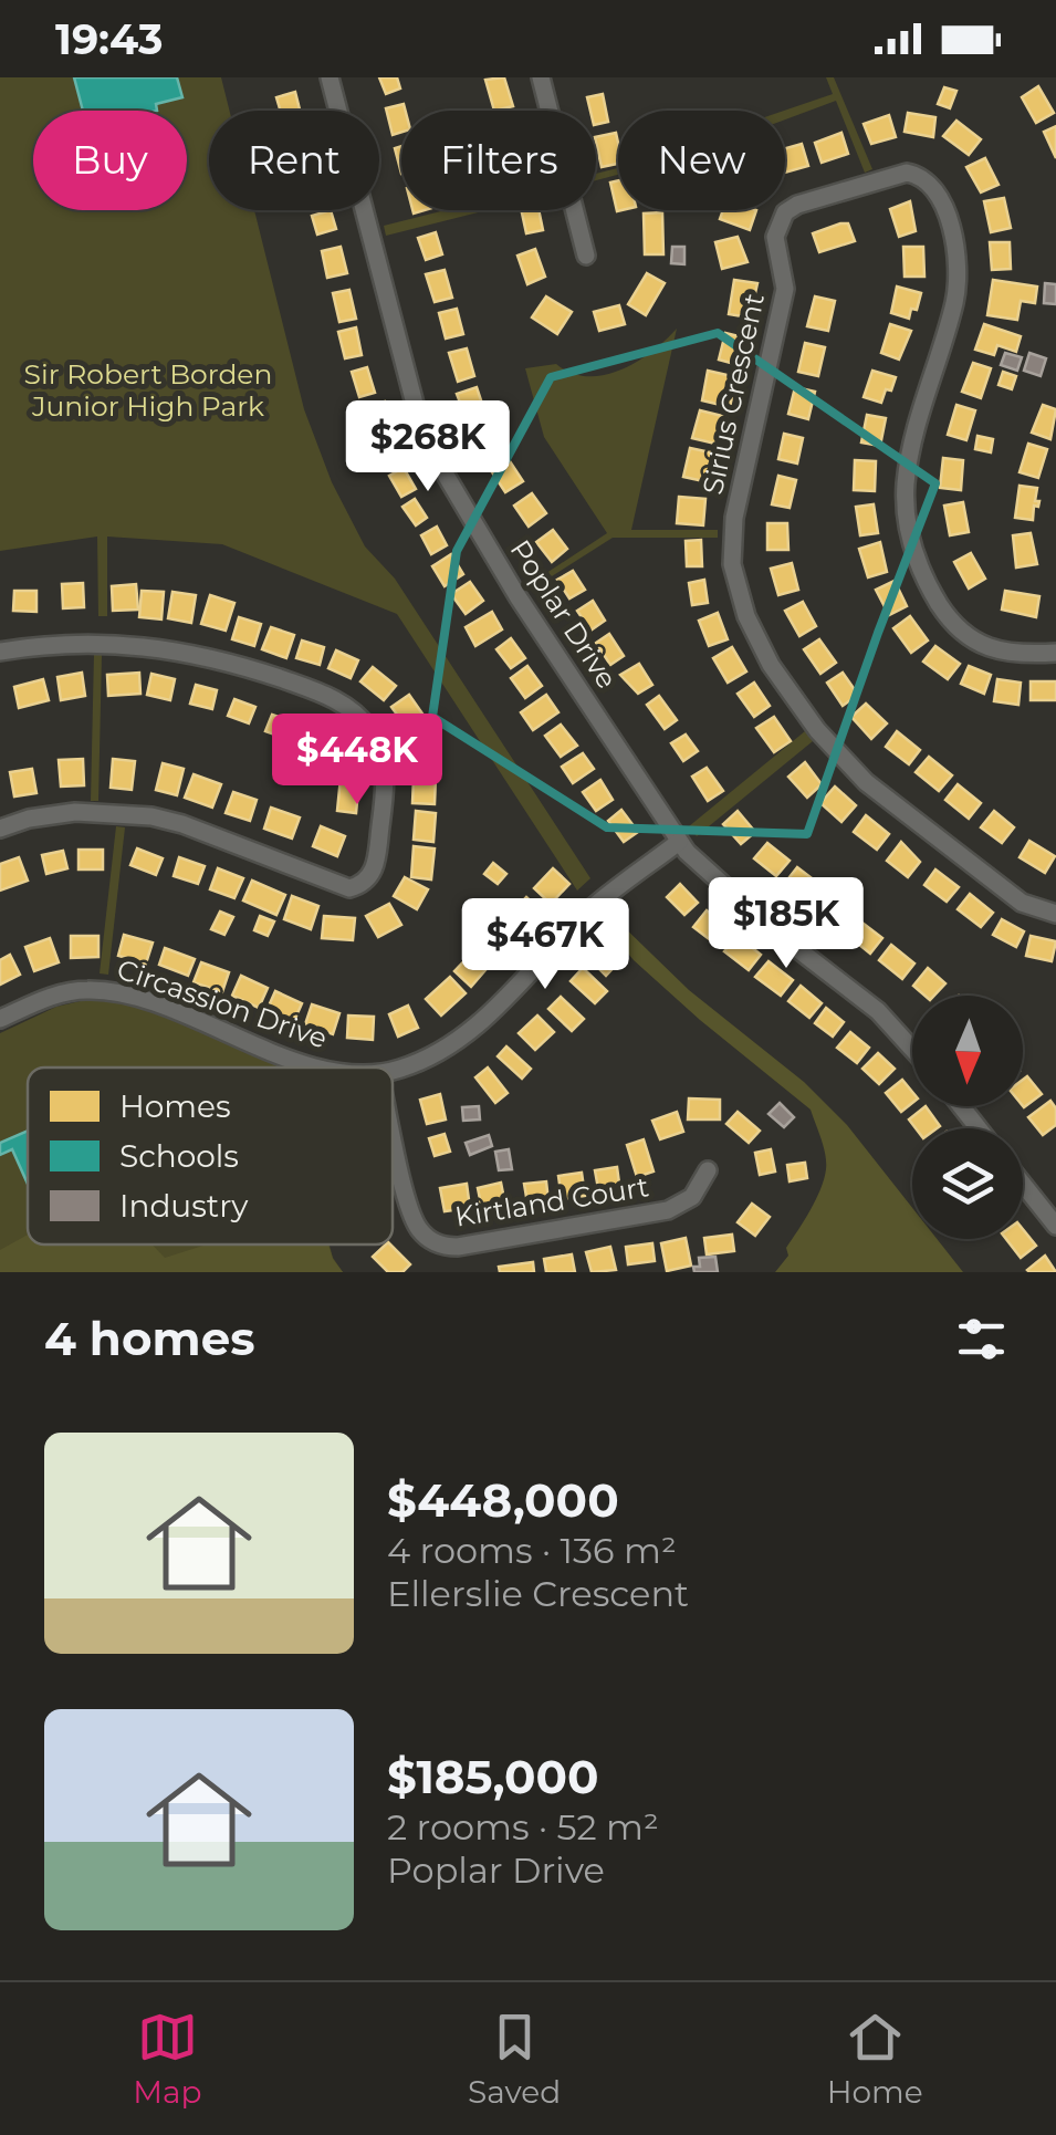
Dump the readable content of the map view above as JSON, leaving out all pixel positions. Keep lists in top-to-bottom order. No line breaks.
{"streets":{"street":["Sirius Crescent","Poplar Drive","Circassion Drive","Kirtland Court"]},"crossings":[["Poplar Drive","Circassion Drive"]],"parks":["Sir Robert Borden Junior High Park"],"legend":["Homes","Schools","Industry"],"north":"bottom","page":{"status":"19:43","chip":["Buy","Rent","Filters","New"],"price":["$268K","$448K","$185K","$467K"],"heading":"4 homes","list":[{"name":"$448,000","note":"4 rooms · 136 m² · Ellerslie Crescent"},{"name":"$185,000","note":"2 rooms · 52 m² · Poplar Drive"}],"tabs":["Map","Saved","Home"]}}
